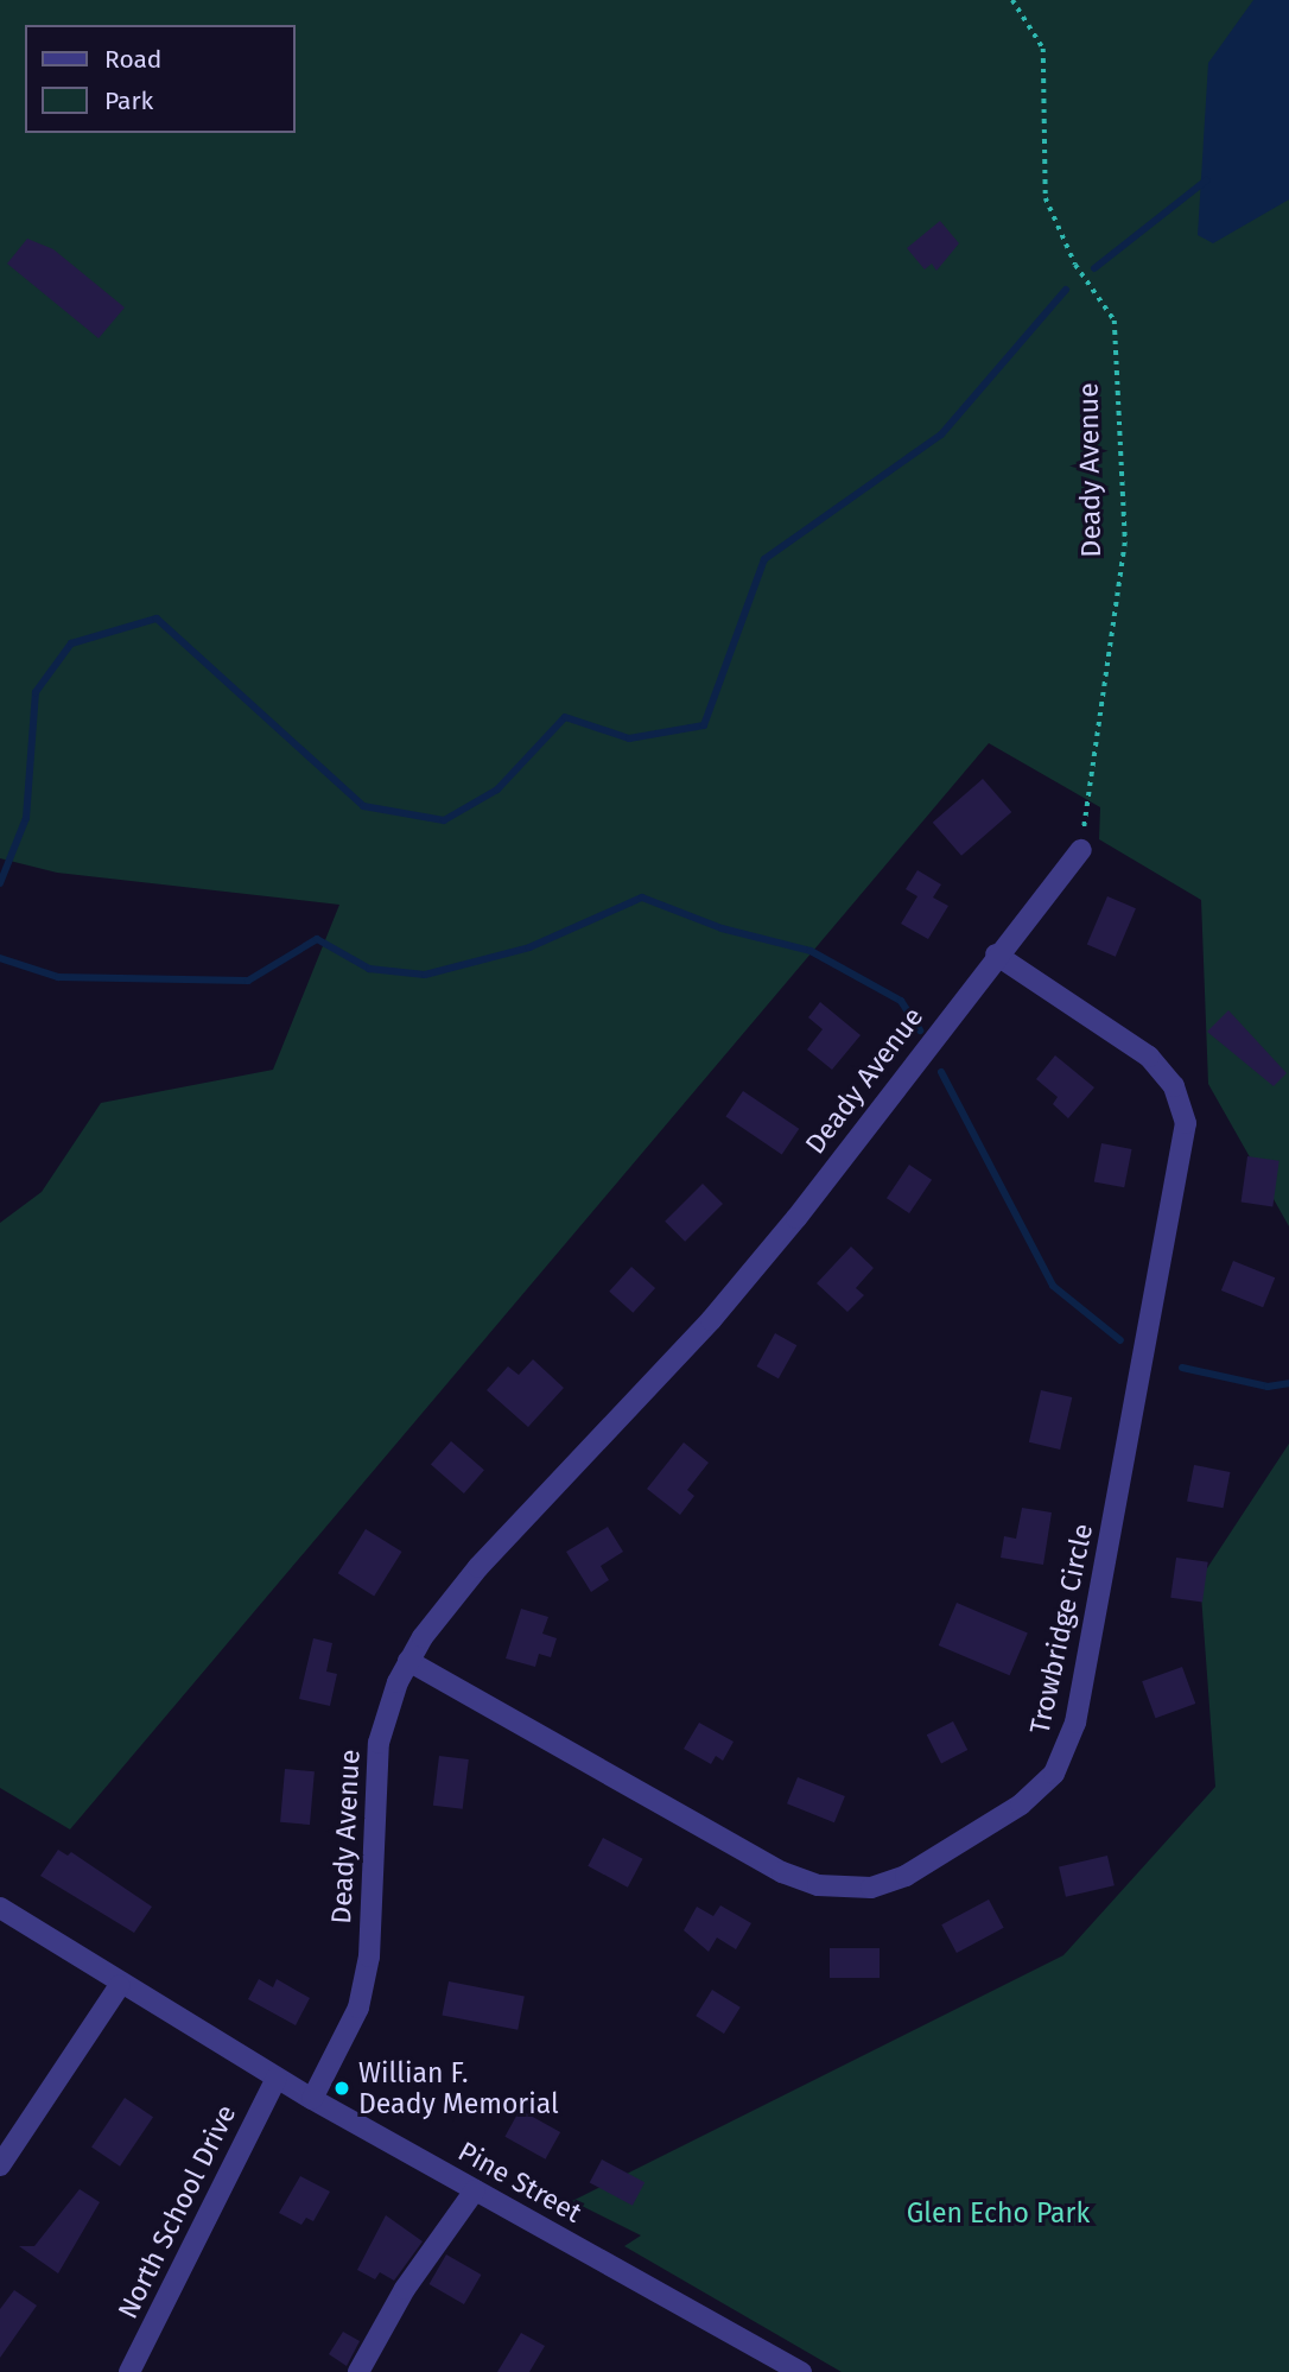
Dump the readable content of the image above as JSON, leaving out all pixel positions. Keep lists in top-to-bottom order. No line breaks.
{"streets":{"street":["Deady Avenue","Trowbridge Circle","Pine Street","North School Drive"]},"crossings":[["Deady Avenue","Trowbridge Circle"],["Deady Avenue","Pine Street"],["Pine Street","North School Drive"]],"parks":["Glen Echo Park"],"places":["Willian F. Deady Memorial"],"legend":["Road","Park"]}
